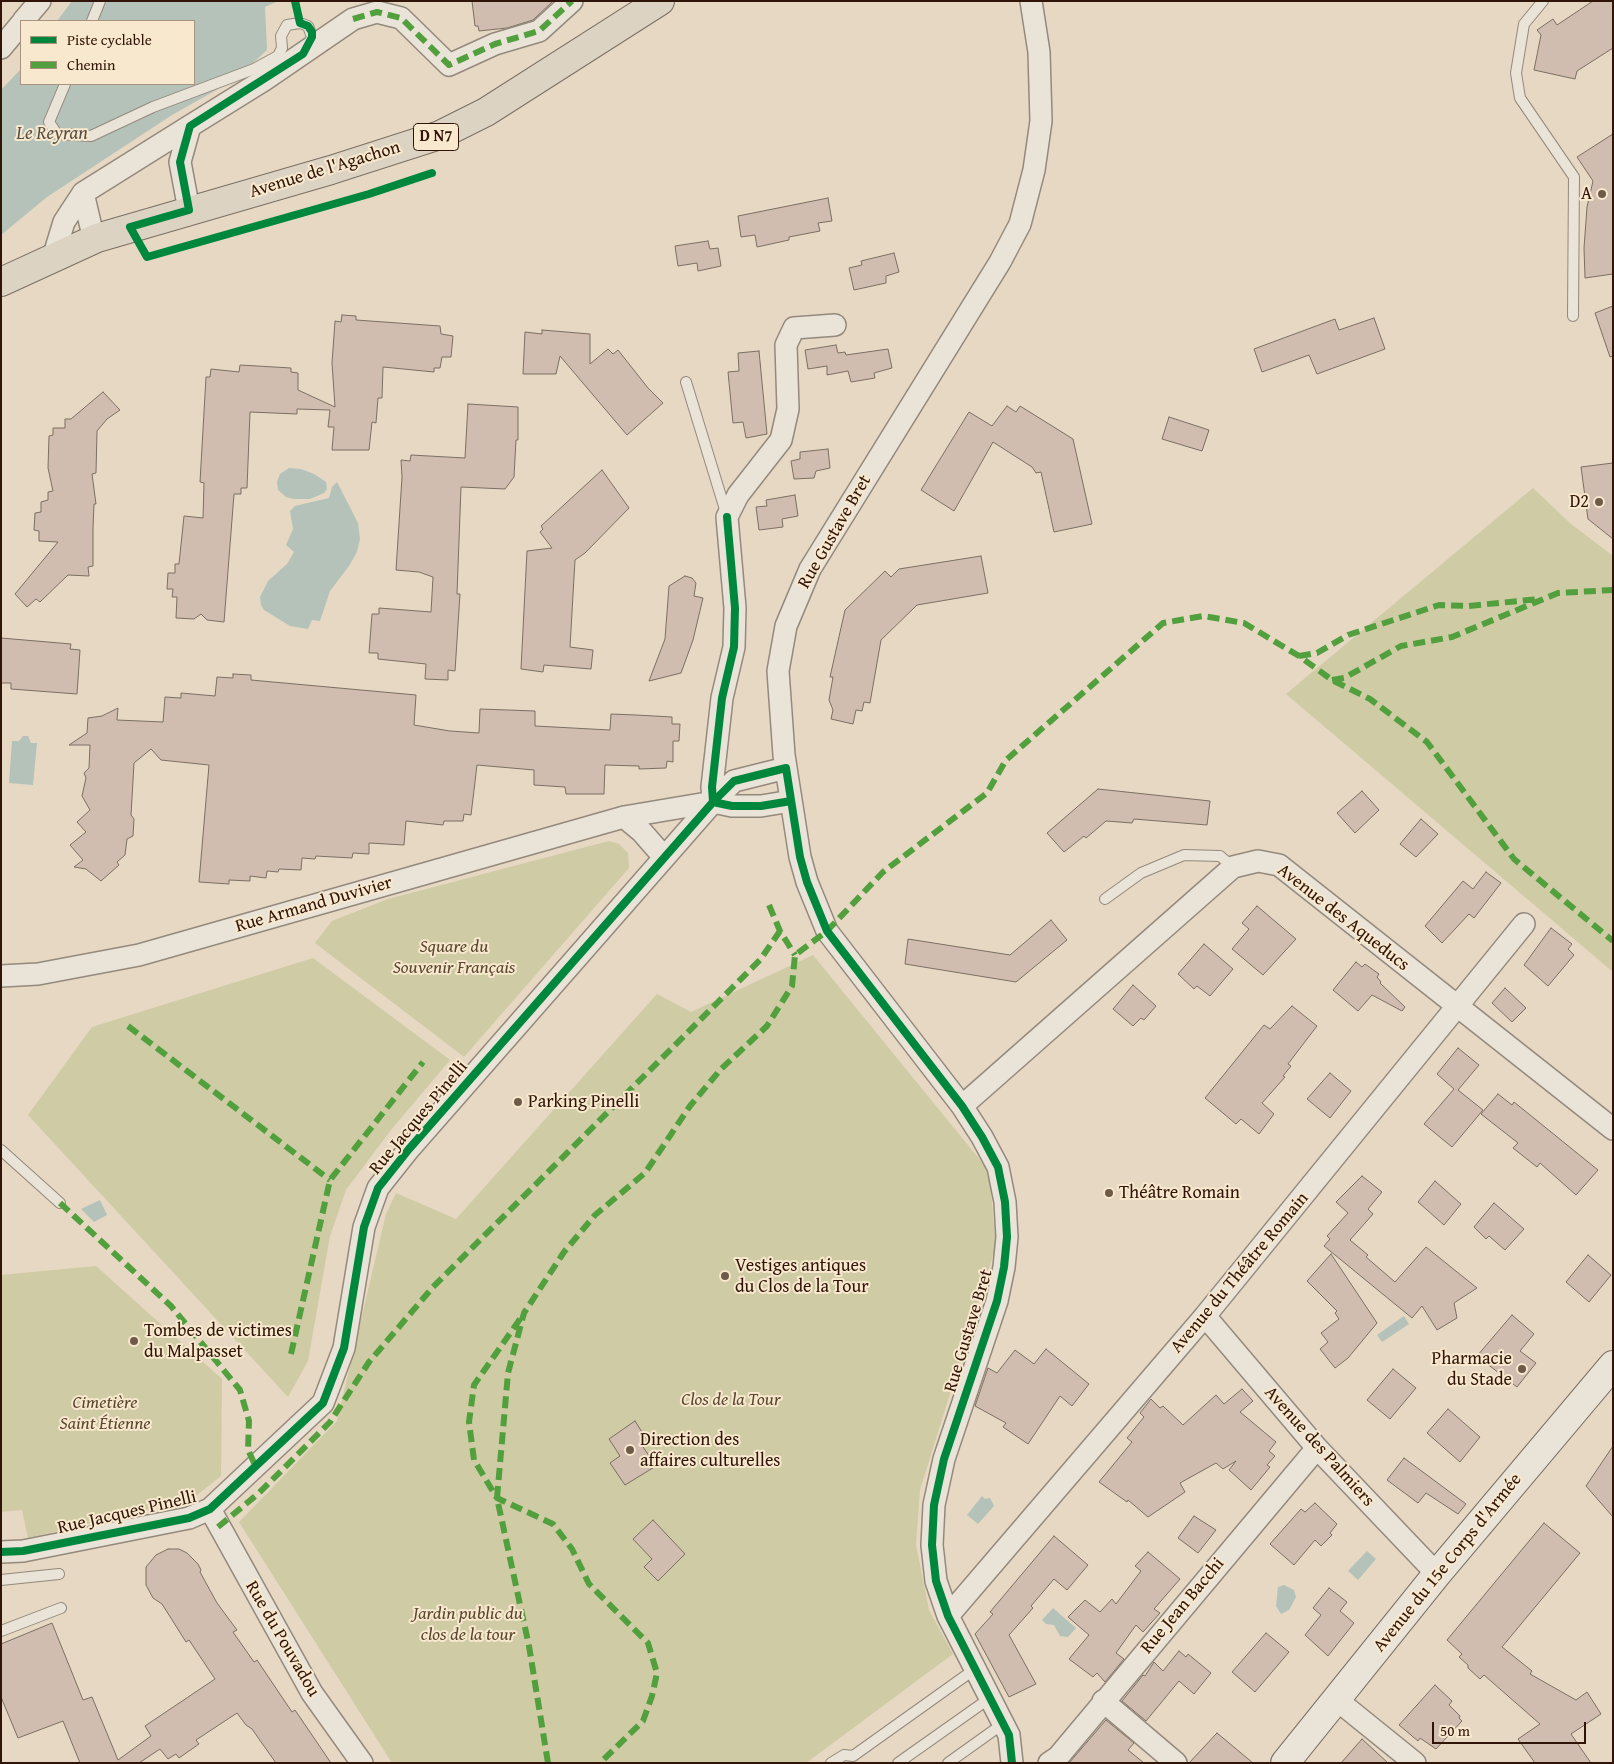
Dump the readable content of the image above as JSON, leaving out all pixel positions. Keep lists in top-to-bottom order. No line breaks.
{"streets":{"main road":["D N7","Avenue de l'Agachon","Avenue du 15e Corps d'Armée"],"street":["Rue Gustave Bret","Rue Armand Duvivier","Avenue des Aqueducs","Rue Jacques Pinelli","Avenue du Théâtre Romain","Avenue des Palmiers","Rue Jean Bacchi","Rue du Pouvadou"]},"crossings":[["Rue Gustave Bret","Rue Jacques Pinelli"],["Rue Gustave Bret","Avenue du Théâtre Romain"],["Rue Armand Duvivier","Rue Jacques Pinelli"],["Avenue des Aqueducs","Avenue du Théâtre Romain"],["Rue Jacques Pinelli","Rue du Pouvadou"],["Avenue du Théâtre Romain","Avenue des Palmiers"],["Avenue des Palmiers","Avenue du 15e Corps d'Armée"],["Avenue des Palmiers","Rue Jean Bacchi"]],"water":["Le Reyran"],"parks":["Square du Souvenir Français","Clos de la Tour","Cimetière Saint Étienne","Jardin public du clos de la tour"],"places":["A","D2","Parking Pinelli","Théâtre Romain","Vestiges antiques du Clos de la Tour","Tombes de victimes du Malpasset","Pharmacie du Stade","Direction des affaires culturelles"],"legend":["Piste cyclable","Chemin"],"scale_bar":"50 m"}
